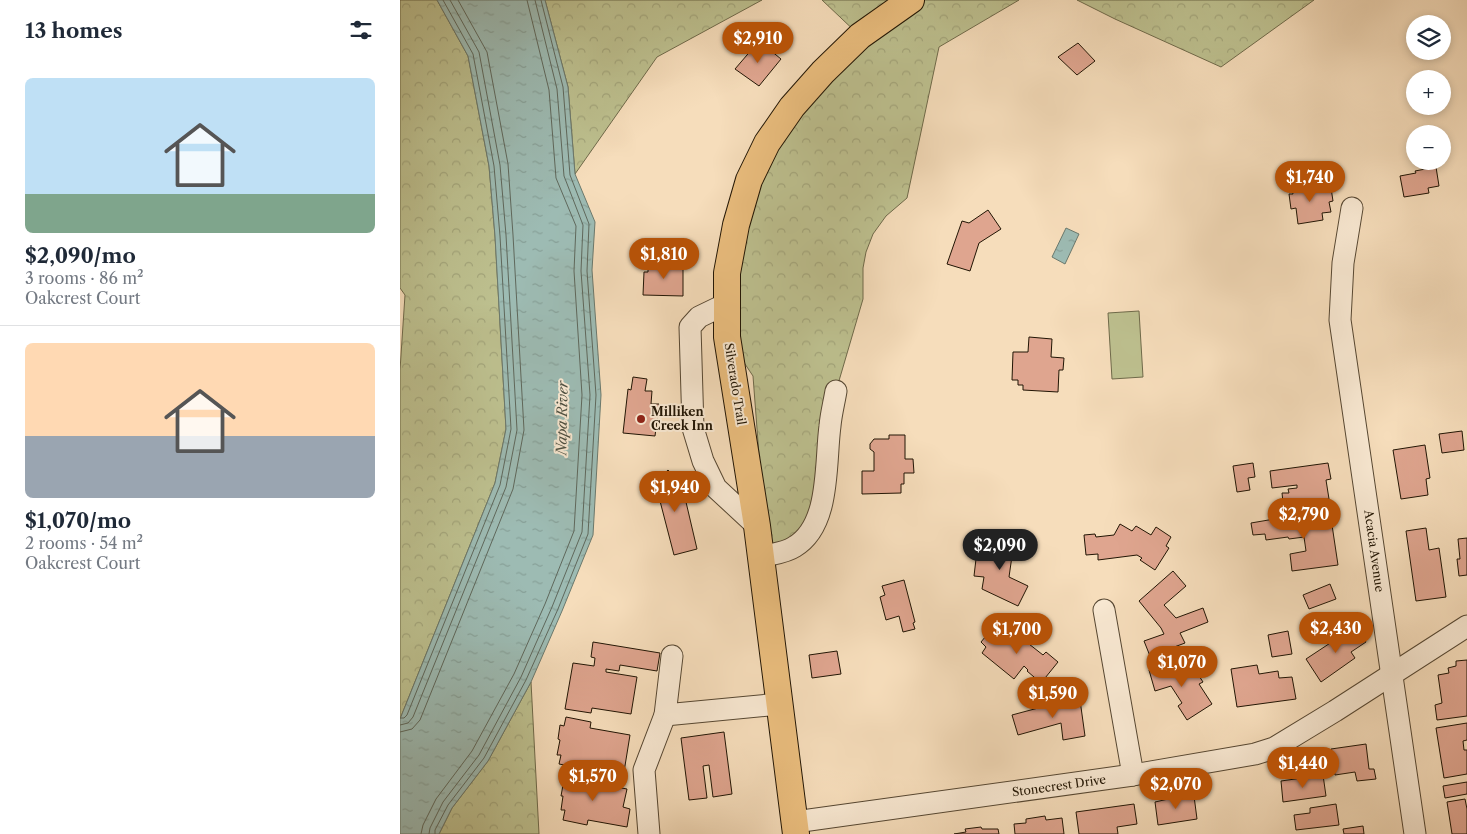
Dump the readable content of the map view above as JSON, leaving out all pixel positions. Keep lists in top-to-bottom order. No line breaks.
{"streets":{"main road":["Silverado Trail"],"street":["Acacia Avenue","Stonecrest Drive"]},"crossings":[["Silverado Trail","Stonecrest Drive"],["Acacia Avenue","Stonecrest Drive"]],"water":["Napa River"],"places":["Milliken Creek Inn"],"page":{"heading":"13 homes","map_buttons":["+","−"],"price":["$2,910","$1,740","$1,810","$1,940","$2,790","$2,090","$2,430","$1,700","$1,070","$1,590","$1,440","$1,570","$2,070"],"list":[{"name":"$2,090/mo","note":"3 rooms · 86 m² · Oakcrest Court"},{"name":"$1,070/mo","note":"2 rooms · 54 m² · Oakcrest Court"}]}}
